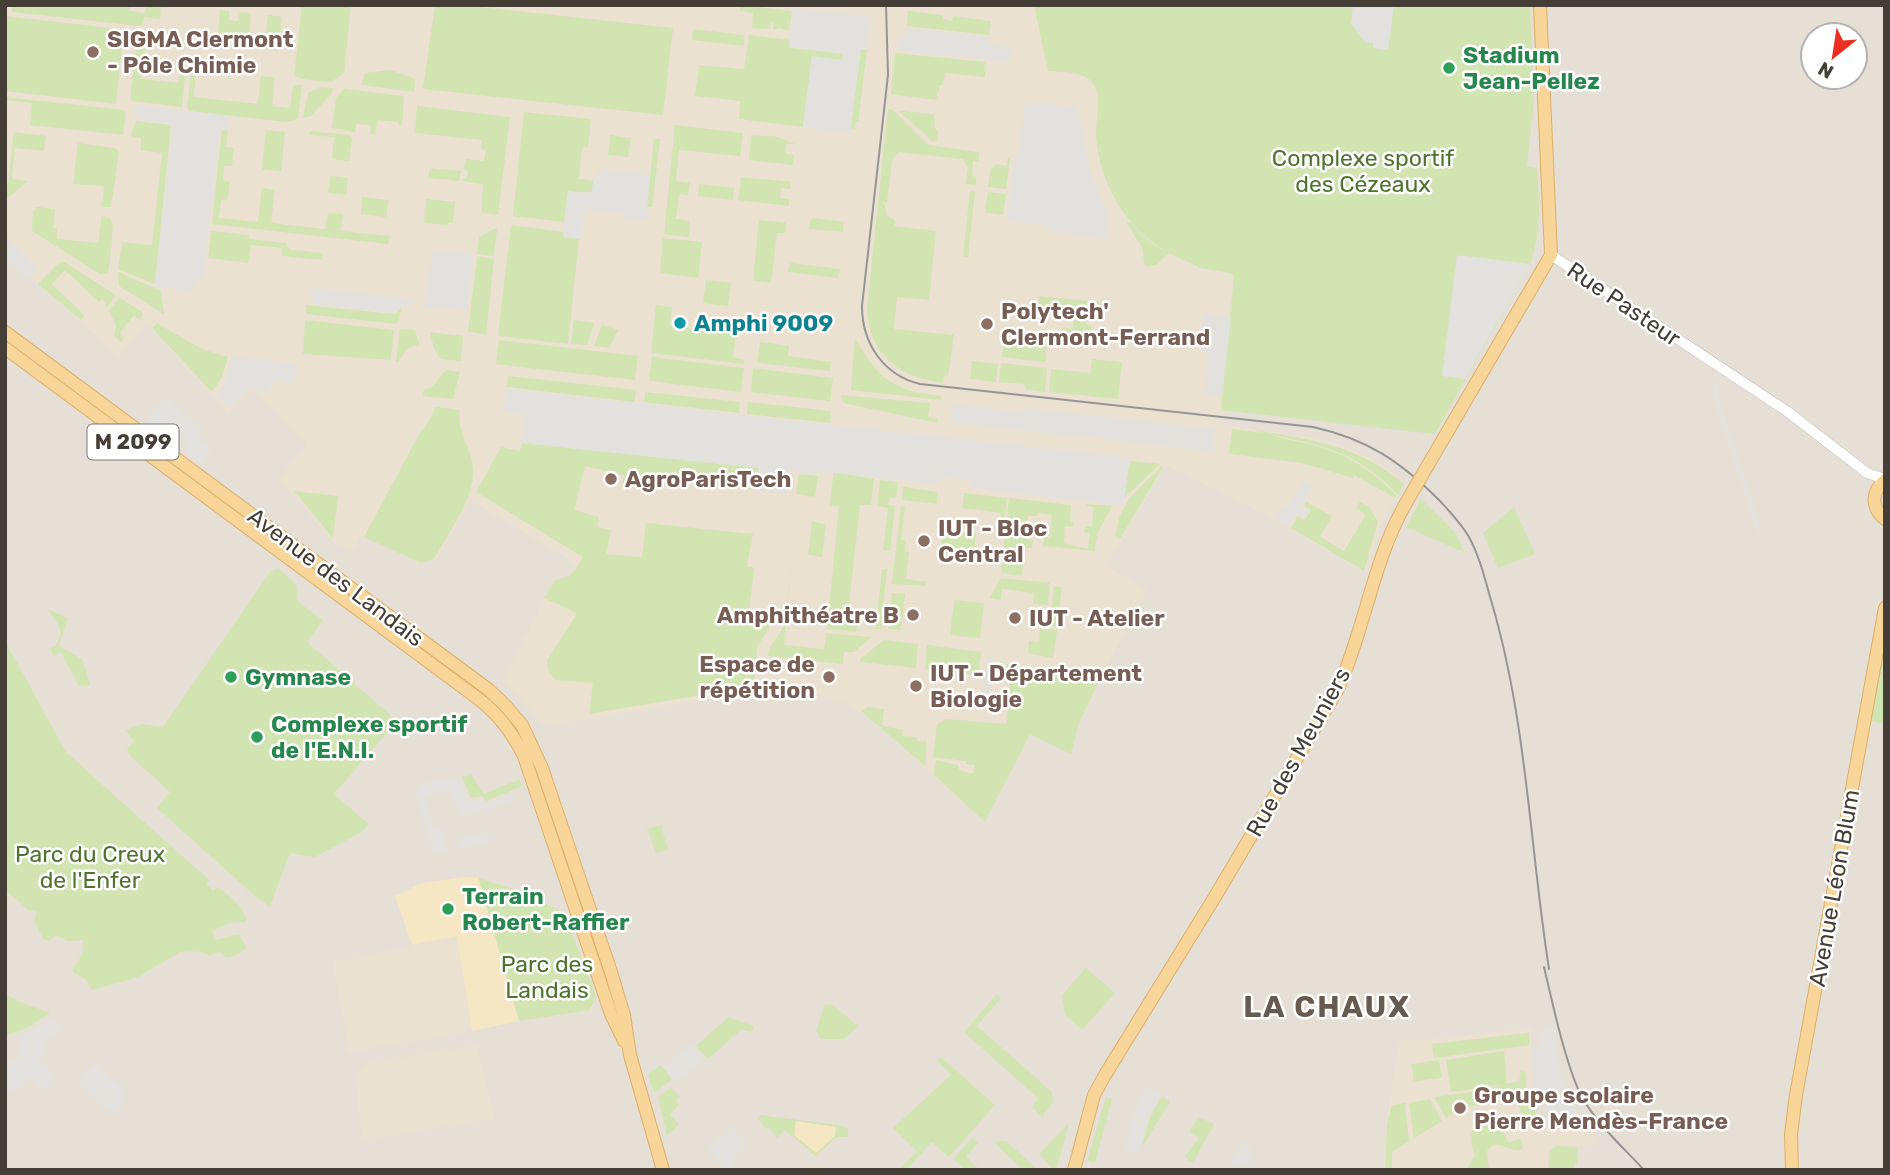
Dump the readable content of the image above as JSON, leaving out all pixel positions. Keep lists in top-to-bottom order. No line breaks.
{"streets":{"main road":["Rue Pasteur","M 2099","Avenue des Landais","Rue des Meuniers","Avenue Léon Blum"]},"crossings":[["Rue Pasteur","Rue des Meuniers"],["M 2099","Avenue des Landais"]],"districts":["LA CHAUX"],"parks":["Complexe sportif des Cézeaux","Parc du Creux de l'Enfer","Parc des Landais"],"places":["SIGMA Clermont - Pôle Chimie","Stadium Jean-Pellez","Amphi 9009","Polytech' Clermont-Ferrand","AgroParisTech","IUT - Bloc Central","Amphithéatre B","IUT - Atelier","Gymnase","Espace de répétition","IUT - Département Biologie","Complexe sportif de l'E.N.I.","Terrain Robert-Raffier","Groupe scolaire Pierre Mendès-France"],"north":"bottom left"}
